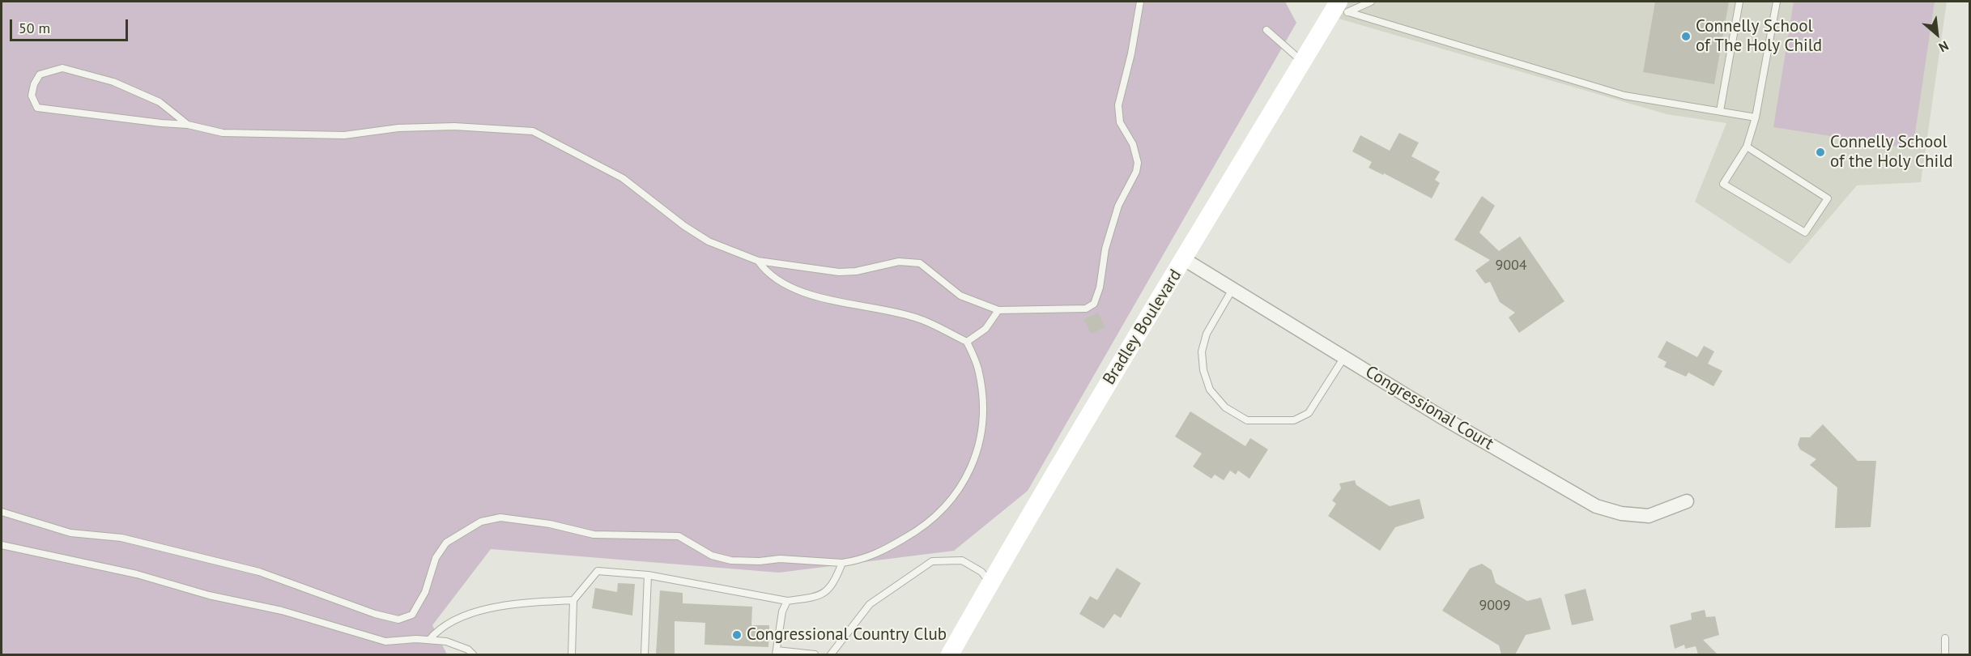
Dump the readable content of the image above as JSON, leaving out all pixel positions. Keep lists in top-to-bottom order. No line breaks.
{"streets":{"main road":["Bradley Boulevard"],"street":["Congressional Court"]},"crossings":[["Bradley Boulevard","Congressional Court"]],"places":["Connelly School of The Holy Child","Connelly School of the Holy Child","Congressional Country Club"],"house_numbers":["9004","9009"],"scale_bar":"50 m","north":"bottom right"}
